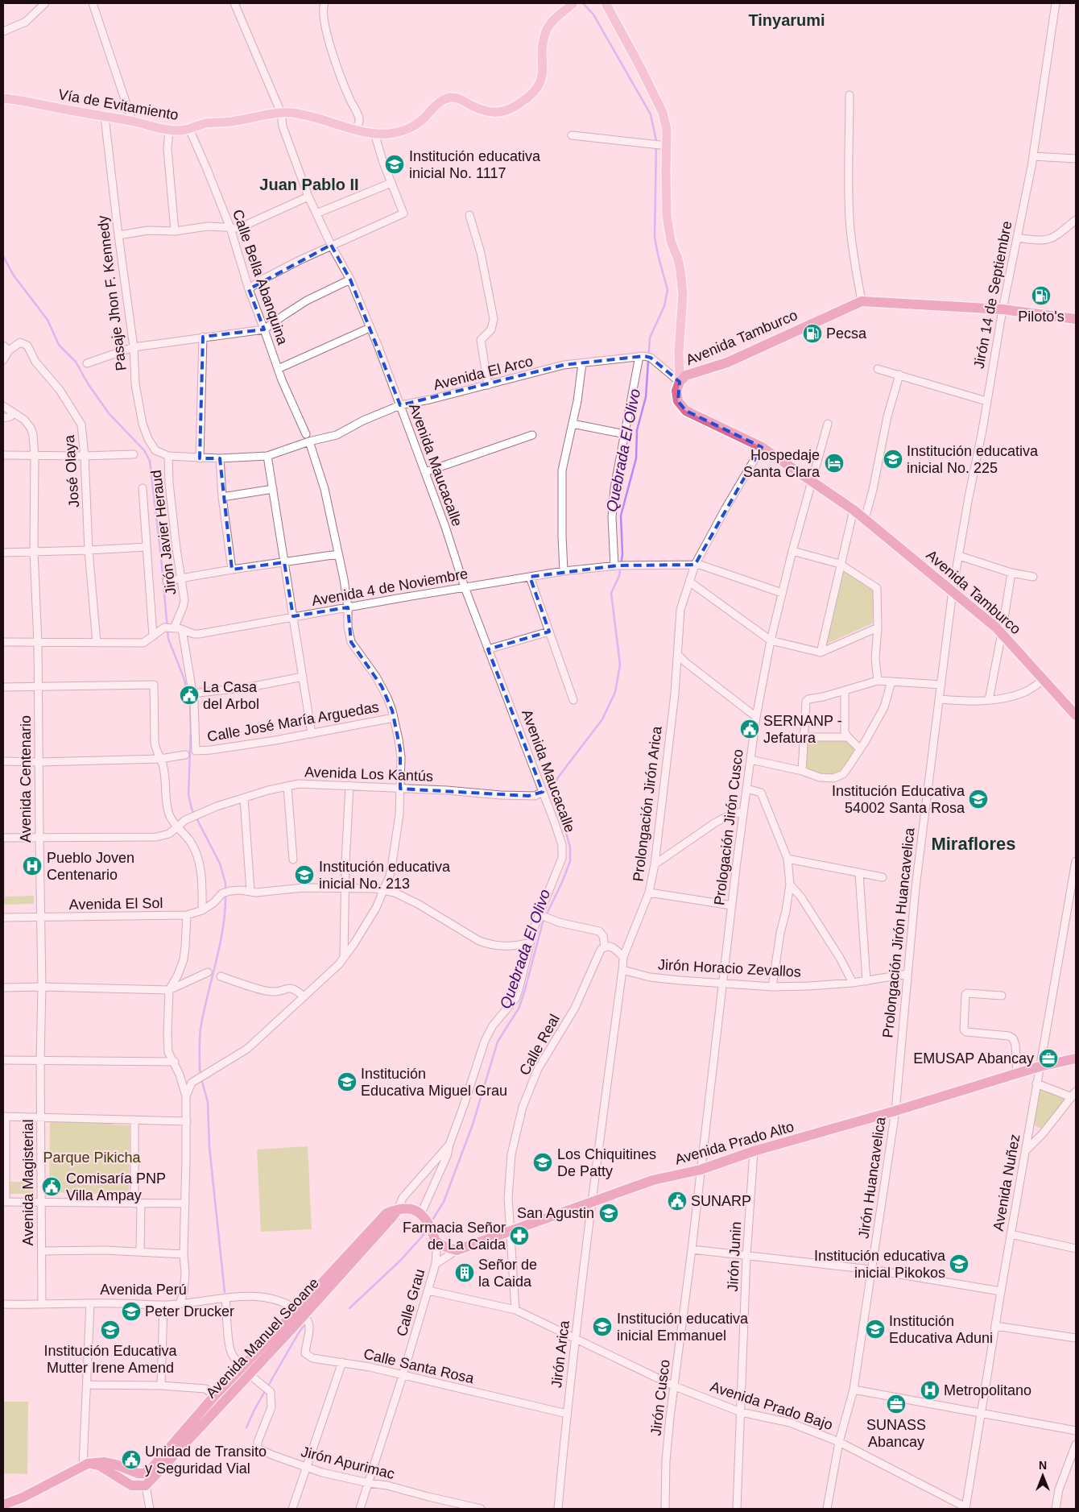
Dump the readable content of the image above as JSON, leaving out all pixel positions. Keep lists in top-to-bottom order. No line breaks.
{"streets":{"highway":["Avenida Tamburco","Avenida Prado Alto","Avenida Manuel Seoane"],"main road":["Vía de Evitamiento"],"street":["Calle Bella Abanquina","Pasaje Jhon F. Kennedy","Jirón 14 de Septiembre","Avenida El Arco","Avenida Maucacalle","José Olaya","Jirón Javier Heraud","Avenida 4 de Noviembre","Calle José María Arguedas","Avenida Los Kantús","Avenida Centenario","Prolongación Jirón Arica","Prologación Jirón Cusco","Avenida El Sol","Prolongación Jirón Huancavelica","Jirón Horacio Zevallos","Calle Real","Jirón Huancavelica","Avenida Magisterial","Avenida Nuñez","Jirón Junin","Avenida Perú","Calle Grau","Jirón Arica","Calle Santa Rosa","Jirón Cusco","Avenida Prado Bajo","Jirón Apurimac"]},"crossings":[["Vía de Evitamiento","Calle Bella Abanquina"],["Vía de Evitamiento","Pasaje Jhon F. Kennedy"],["Vía de Evitamiento","Avenida Maucacalle"],["Pasaje Jhon F. Kennedy","Avenida El Arco"],["Pasaje Jhon F. Kennedy","Jirón Javier Heraud"],["Jirón 14 de Septiembre","Avenida Tamburco"],["Jirón 14 de Septiembre","Prolongación Jirón Huancavelica"],["Avenida Tamburco","Prolongación Jirón Arica"],["Avenida Tamburco","Prologación Jirón Cusco"],["Avenida Tamburco","Prolongación Jirón Huancavelica"],["Avenida El Arco","Avenida Maucacalle"],["Avenida El Arco","Jirón Javier Heraud"],["Avenida Maucacalle","Avenida 4 de Noviembre"],["Avenida Maucacalle","Avenida Los Kantús"],["Avenida Maucacalle","Avenida Manuel Seoane"],["José Olaya","Avenida 4 de Noviembre"],["Jirón Javier Heraud","Avenida 4 de Noviembre"],["Avenida 4 de Noviembre","Avenida Centenario"],["Avenida 4 de Noviembre","Prolongación Jirón Arica"],["Avenida 4 de Noviembre","Prologación Jirón Cusco"],["Avenida Los Kantús","Avenida Centenario"],["Avenida Centenario","Avenida El Sol"],["Avenida Centenario","Avenida Magisterial"],["Prolongación Jirón Arica","Jirón Horacio Zevallos"],["Prolongación Jirón Arica","Avenida Prado Alto"],["Prolongación Jirón Arica","Jirón Arica"],["Prologación Jirón Cusco","Jirón Horacio Zevallos"],["Prologación Jirón Cusco","Avenida Prado Alto"],["Prologación Jirón Cusco","Jirón Cusco"],["Prolongación Jirón Huancavelica","Jirón Horacio Zevallos"],["Prolongación Jirón Huancavelica","Avenida Prado Alto"],["Prolongación Jirón Huancavelica","Jirón Huancavelica"],["Calle Real","Avenida Prado Alto"],["Calle Real","Avenida Prado Bajo"],["Avenida Prado Alto","Jirón Huancavelica"],["Avenida Prado Alto","Avenida Nuñez"],["Avenida Prado Alto","Jirón Junin"],["Avenida Prado Alto","Calle Grau"],["Avenida Prado Alto","Jirón Arica"],["Avenida Prado Alto","Jirón Cusco"],["Jirón Huancavelica","Avenida Prado Bajo"],["Avenida Magisterial","Avenida Perú"],["Avenida Nuñez","Avenida Prado Bajo"],["Jirón Junin","Avenida Prado Bajo"],["Avenida Perú","Avenida Manuel Seoane"],["Avenida Perú","Calle Santa Rosa"],["Avenida Perú","Jirón Apurimac"],["Calle Grau","Calle Santa Rosa"],["Calle Grau","Avenida Prado Bajo"],["Calle Grau","Jirón Apurimac"],["Avenida Manuel Seoane","Calle Santa Rosa"],["Avenida Manuel Seoane","Jirón Apurimac"],["Jirón Arica","Calle Santa Rosa"],["Jirón Arica","Avenida Prado Bajo"],["Jirón Cusco","Avenida Prado Bajo"]],"districts":["Tinyarumi","Juan Pablo II","Miraflores"],"water":["Quebrada El Olivo"],"parks":["Parque Pikicha"],"places":{"school or university":["Institución educativa inicial No. 1117","Institución educativa inicial No. 225","Institución Educativa 54002 Santa Rosa","Institución educativa inicial No. 213","Institución Educativa Miguel Grau","Los Chiquitines De Patty","San Agustin","Institución educativa inicial Pikokos","Peter Drucker","Institución educativa inicial Emmanuel","Institución Educativa Aduni","Institución Educativa Mutter Irene Amend"],"fuel station":["Piloto's","Pecsa"],"hotel":["Hospedaje Santa Clara"],"public building":["La Casa del Arbol","SERNANP - Jefatura","Comisaría PNP Villa Ampay","SUNARP","Unidad de Transito y Seguridad Vial"],"hospital":["Pueblo Joven Centenario","Metropolitano"],"office":["EMUSAP Abancay","SUNASS Abancay"],"pharmacy":["Farmacia Señor de La Caida"],"building":["Señor de la Caida"]},"north":"top"}
